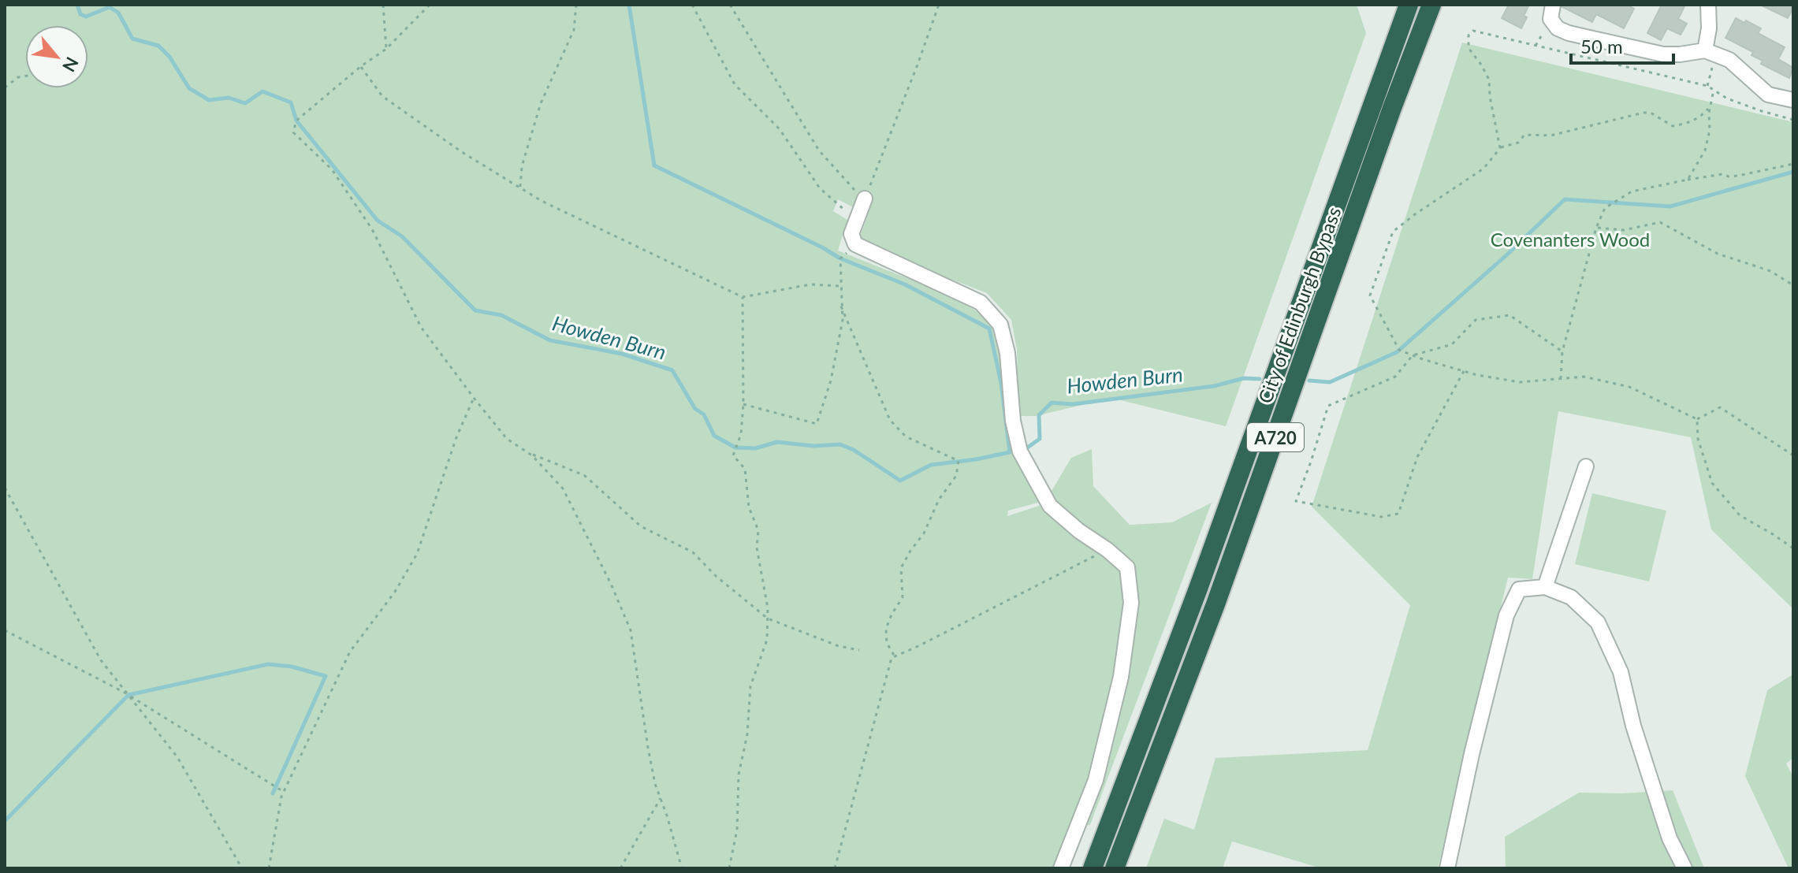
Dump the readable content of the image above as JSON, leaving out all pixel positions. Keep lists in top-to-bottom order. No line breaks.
{"streets":{"highway":["City of Edinburgh Bypass","A720"]},"water":["Howden Burn"],"parks":["Covenanters Wood"],"scale_bar":"50 m","north":"bottom right"}
